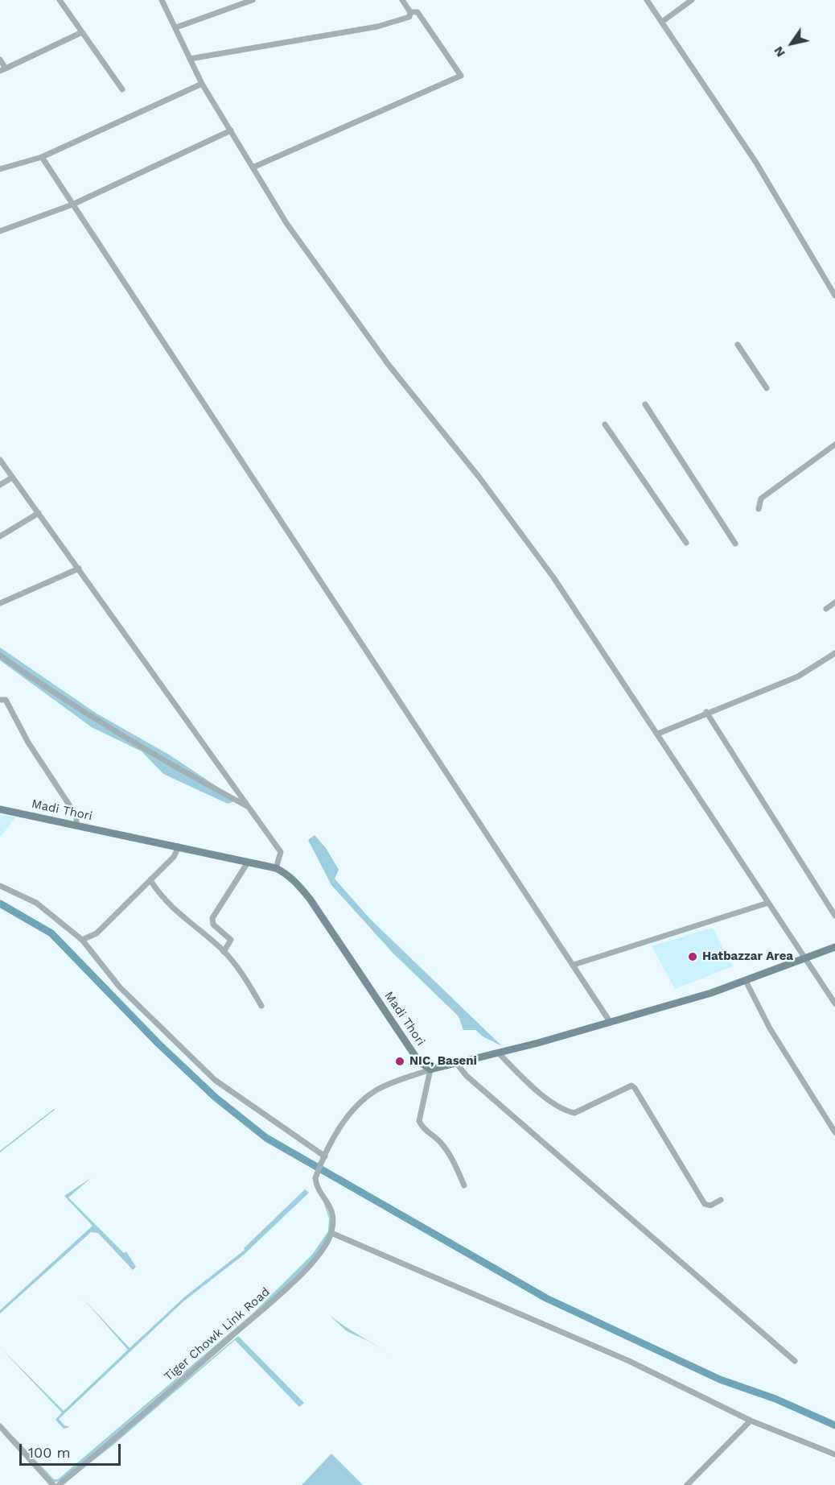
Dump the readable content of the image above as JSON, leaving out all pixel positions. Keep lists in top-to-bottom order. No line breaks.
{"streets":{"main road":["Madi Thori"],"street":["Tiger Chowk Link Road"]},"places":["Hatbazzar Area","NIC, Baseni"],"scale_bar":"100 m","north":"bottom left"}
